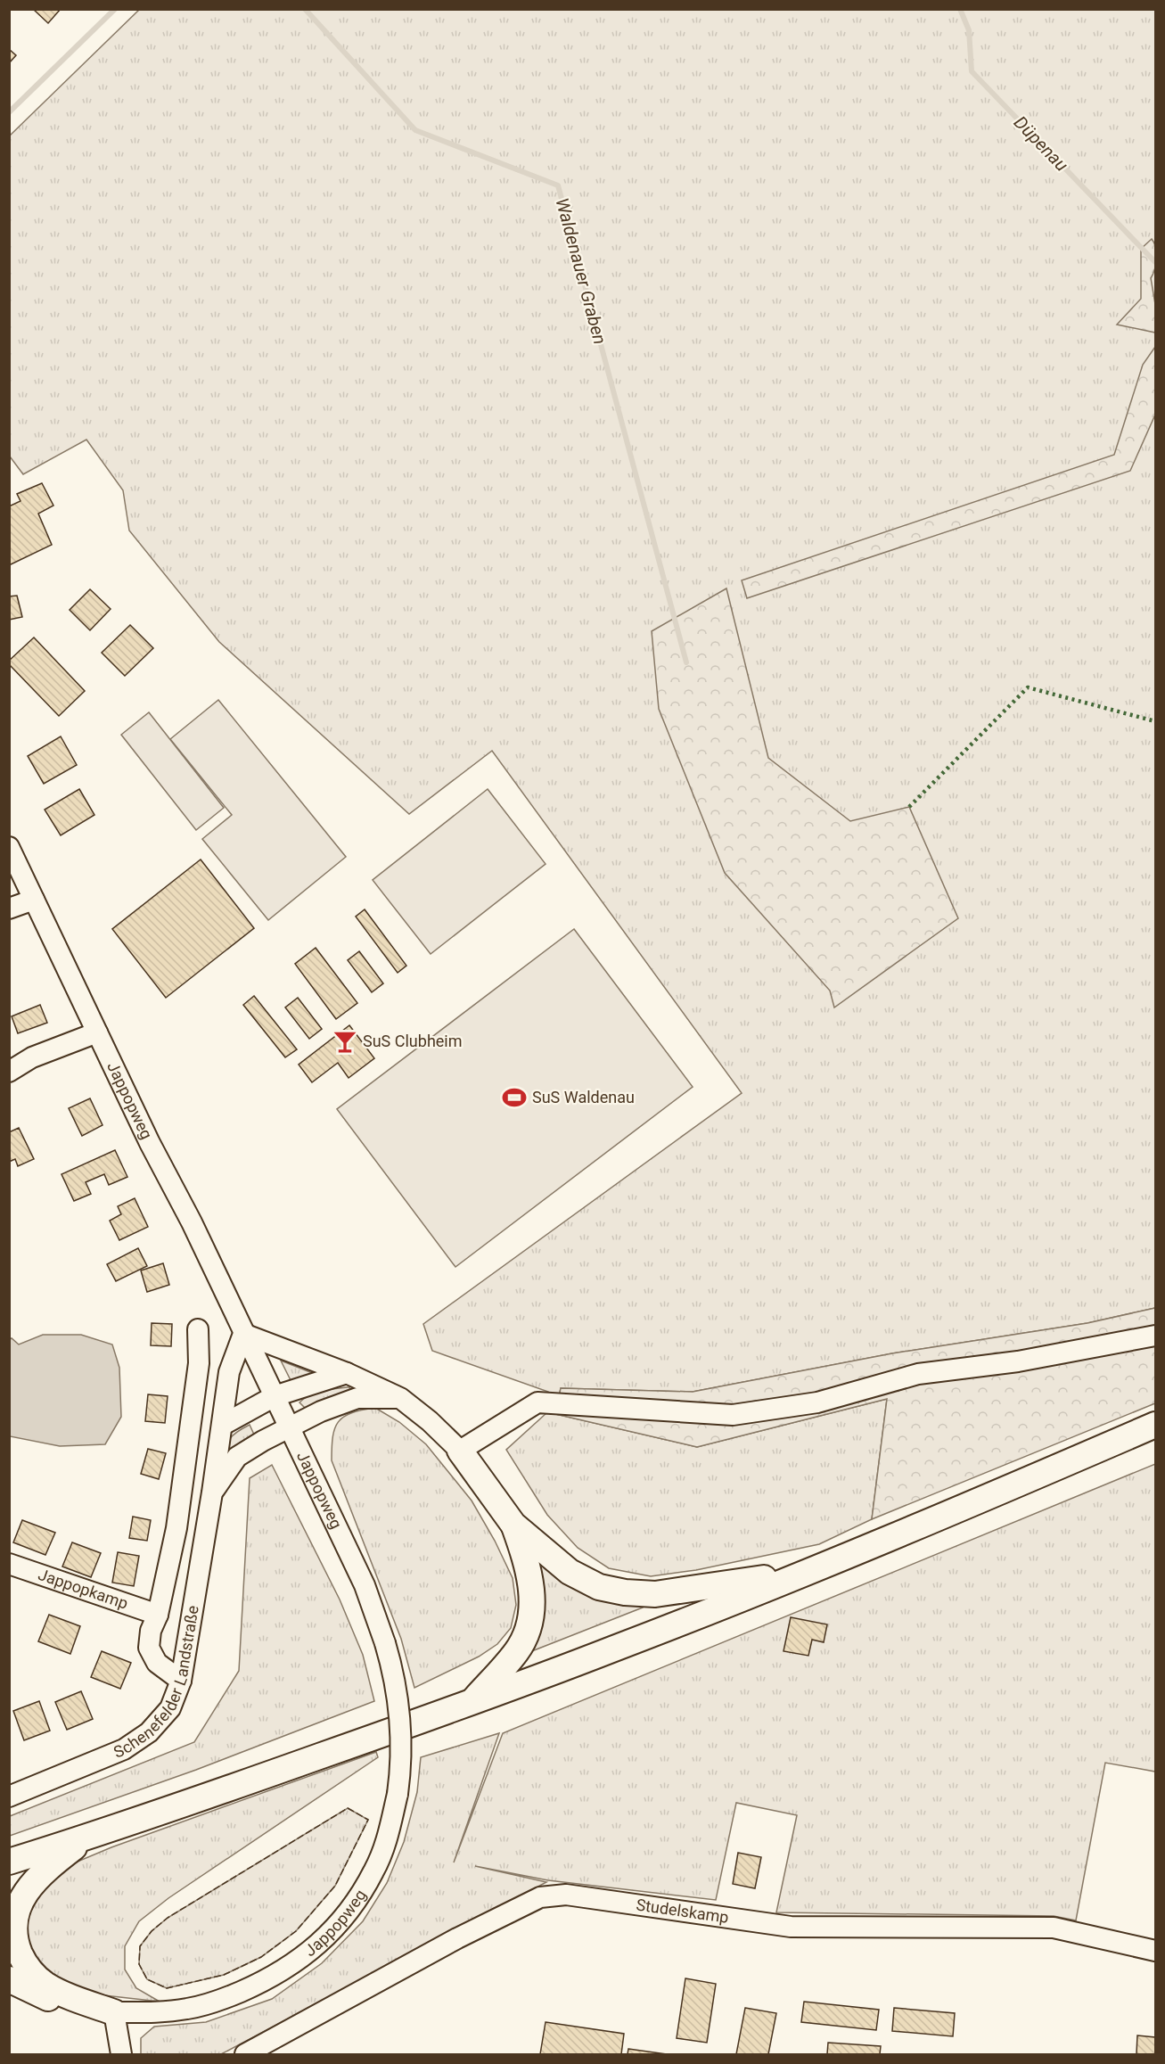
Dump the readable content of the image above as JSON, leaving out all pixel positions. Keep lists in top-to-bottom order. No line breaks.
{"streets":{"street":["Jappopweg","Jappopkamp","Schenefelder Landstraße","Studelskamp"]},"crossings":[["Jappopweg","Schenefelder Landstraße"]],"water":["Düpenau","Waldenauer Graben"],"places":{"bar":["SuS Clubheim"],"sports":["SuS Waldenau"]}}
